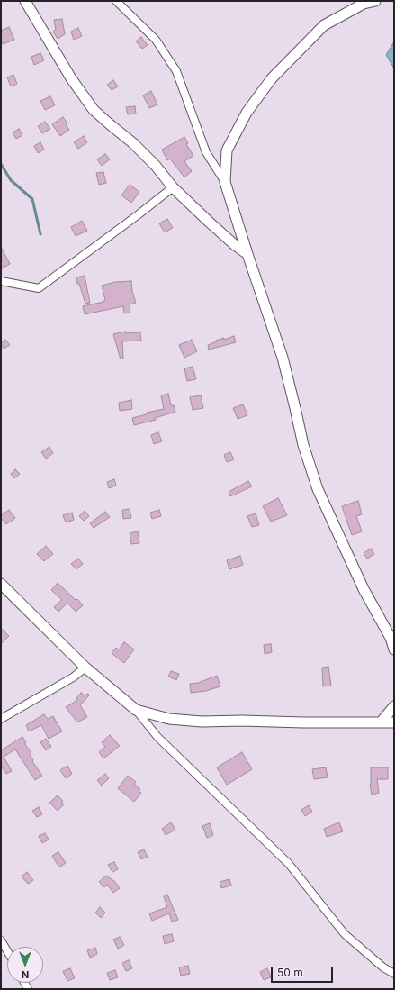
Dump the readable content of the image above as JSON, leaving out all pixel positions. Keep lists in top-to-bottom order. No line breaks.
{"scale_bar":"50 m","north":"bottom"}
